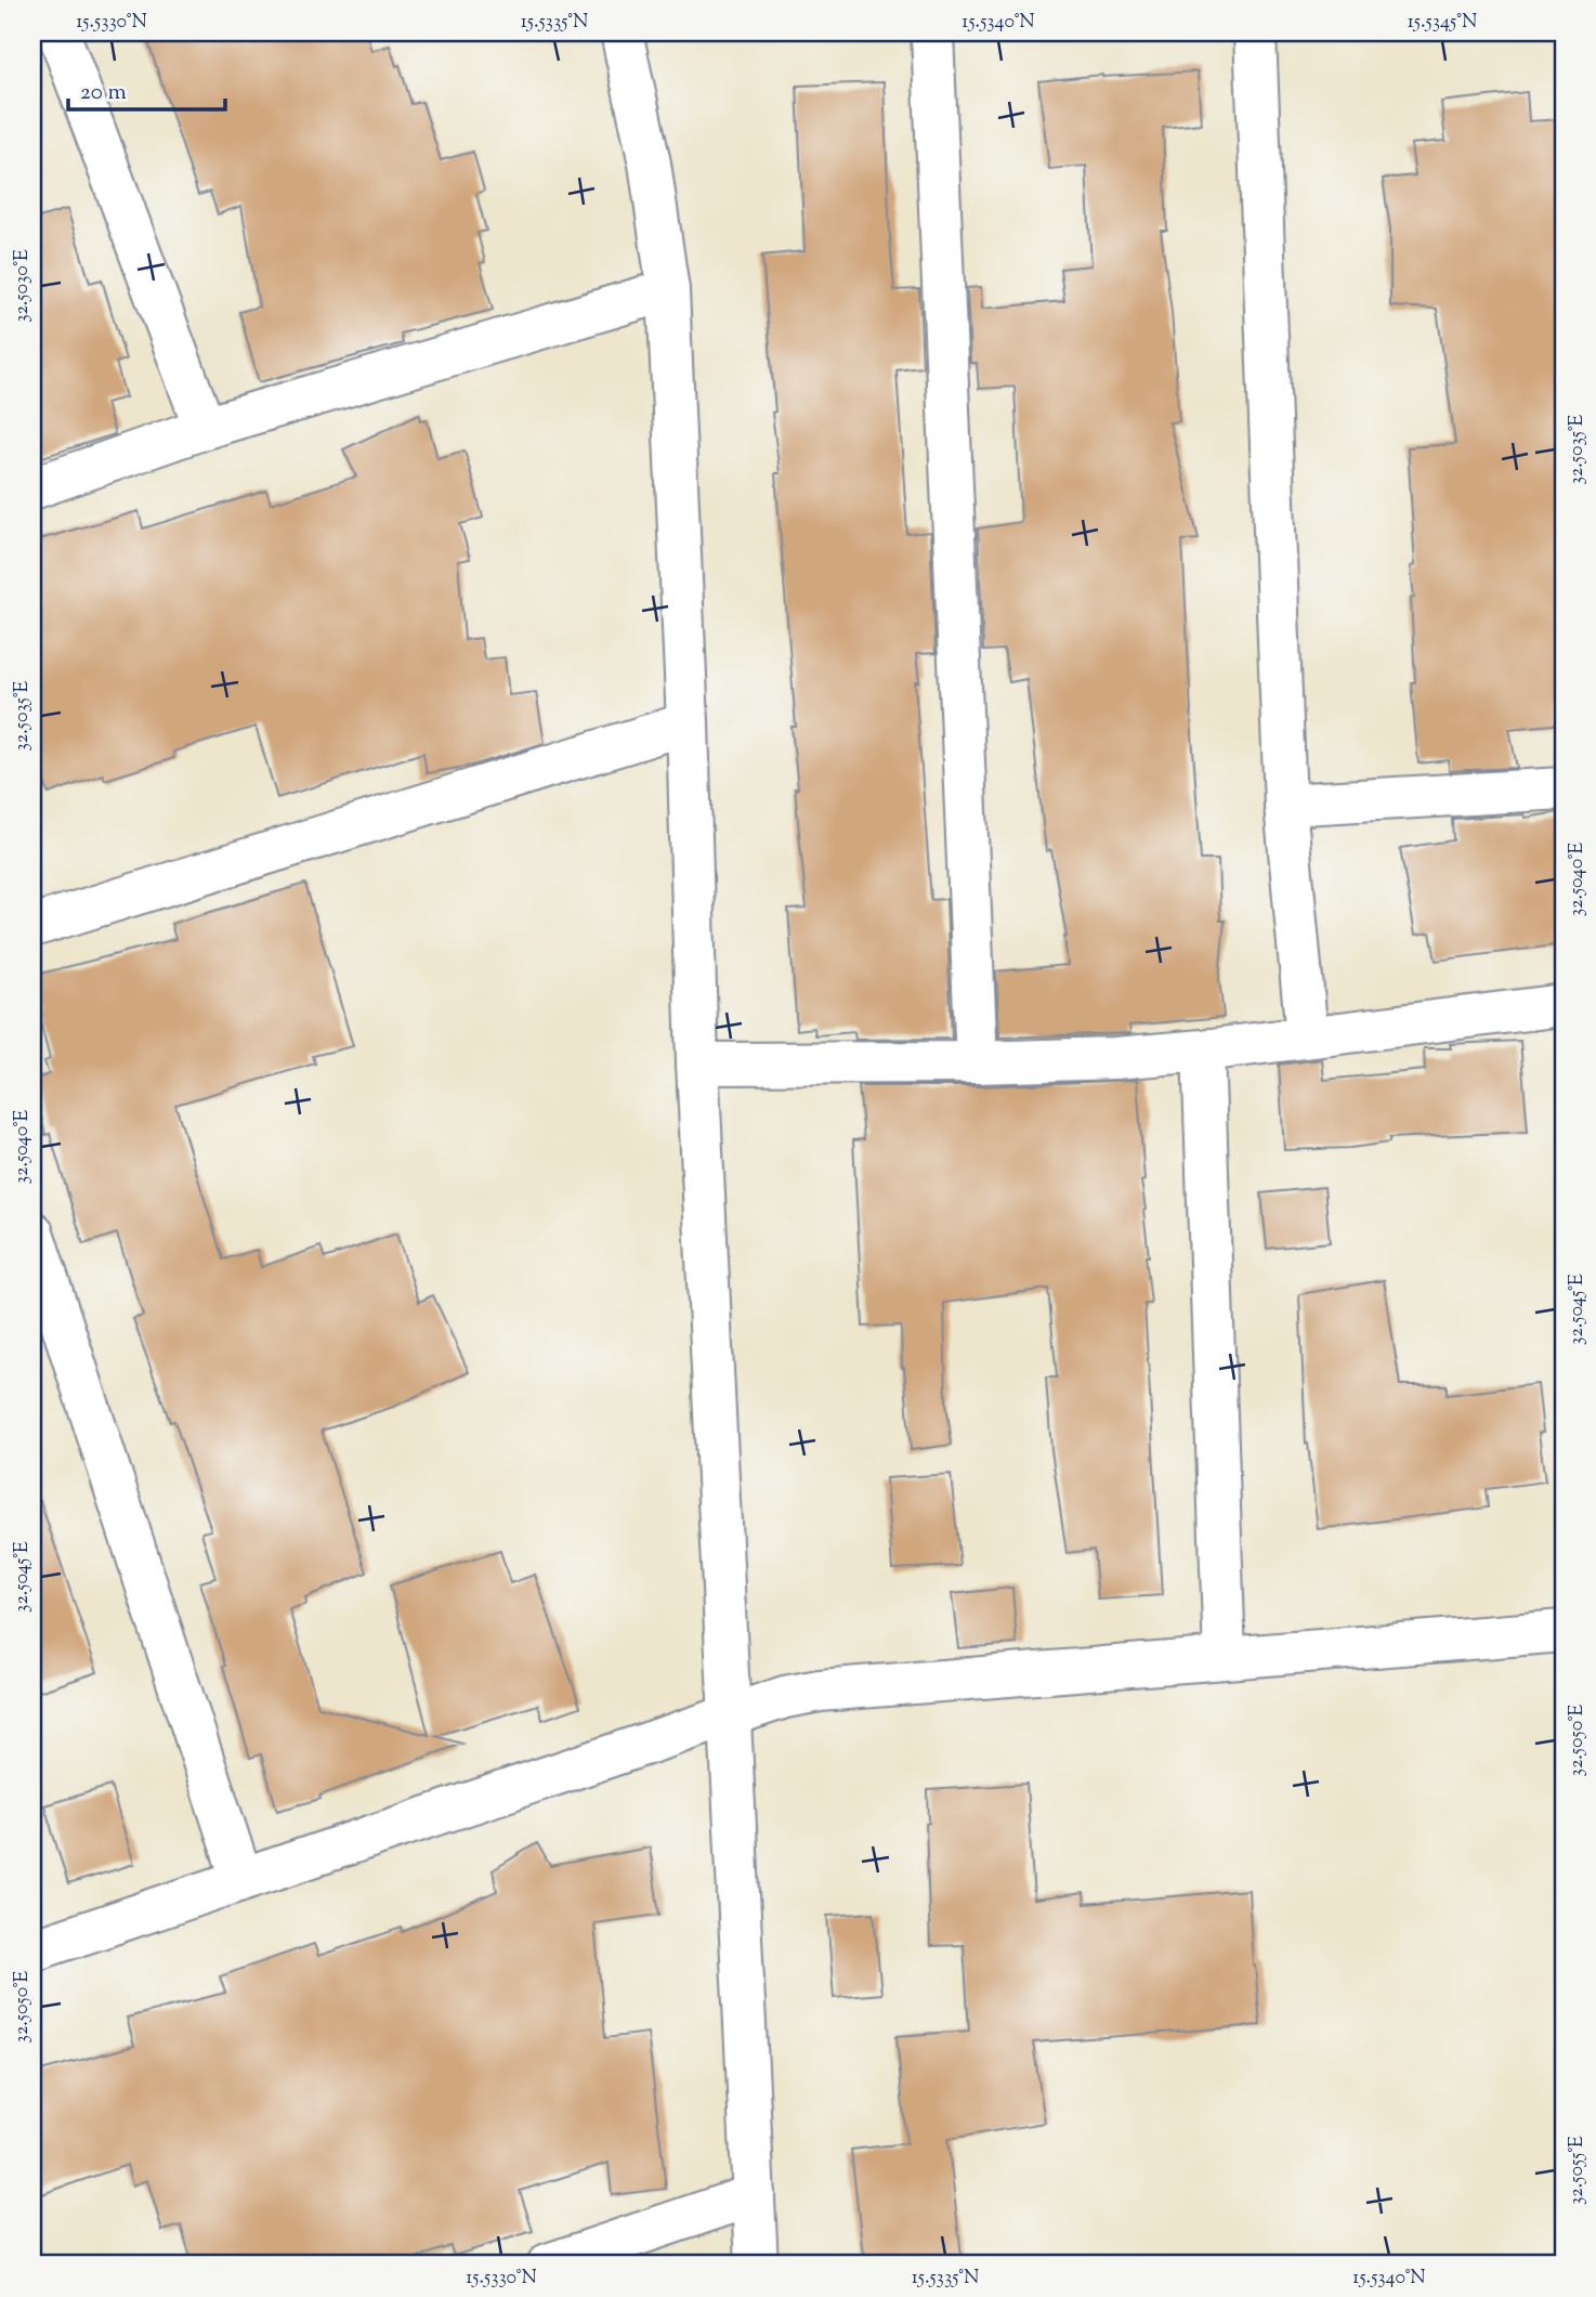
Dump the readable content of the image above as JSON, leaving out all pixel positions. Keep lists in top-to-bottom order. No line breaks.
{"scale_bar":"20 m","coordinates":["15.5330°N","15.5335°N","15.5340°N","15.5345°N","32.5030°E","32.5035°E","32.5040°E","32.5045°E","32.5050°E","32.5055°E"]}
